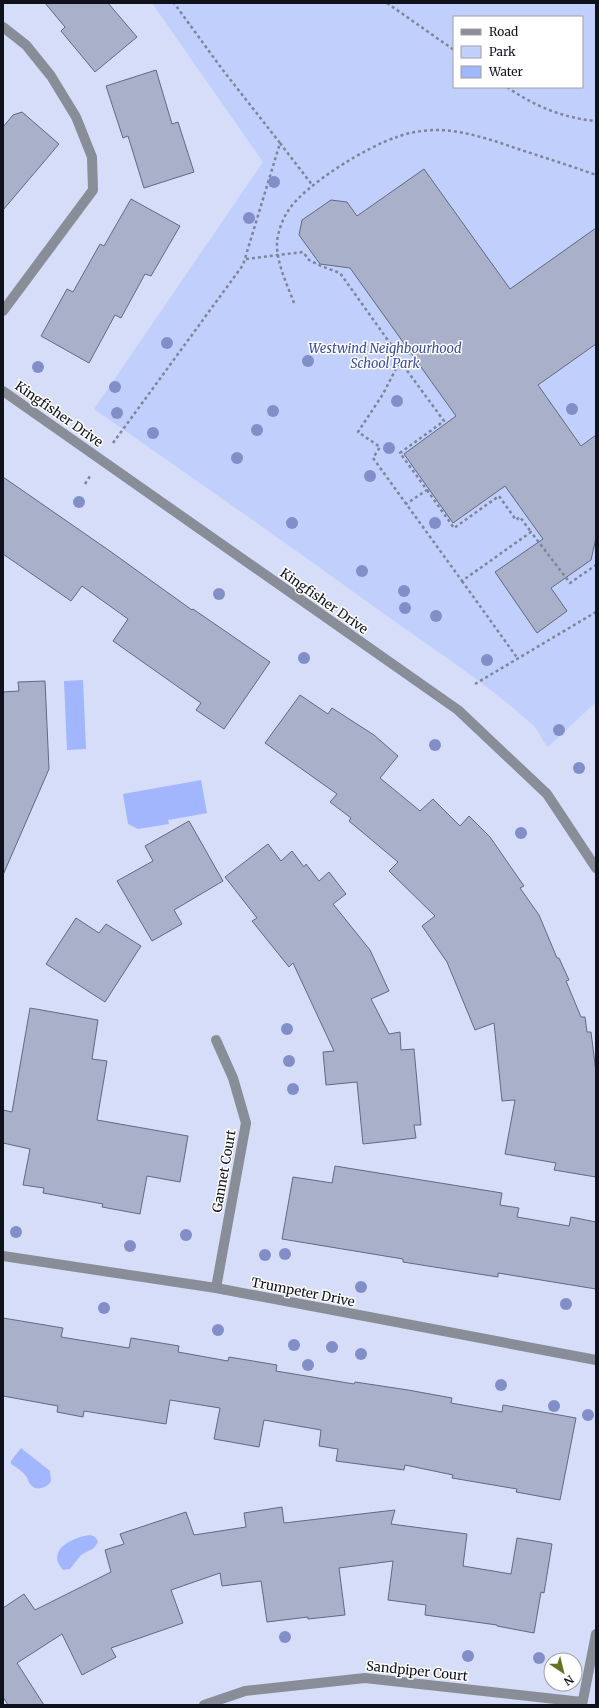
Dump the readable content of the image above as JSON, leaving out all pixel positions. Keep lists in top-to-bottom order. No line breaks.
{"streets":{"street":["Kingfisher Drive","Gannet Court","Trumpeter Drive","Sandpiper Court"]},"crossings":[["Gannet Court","Trumpeter Drive"]],"parks":["Westwind Neighbourhood School Park"],"legend":["Road","Park","Water"],"north":"bottom right"}
